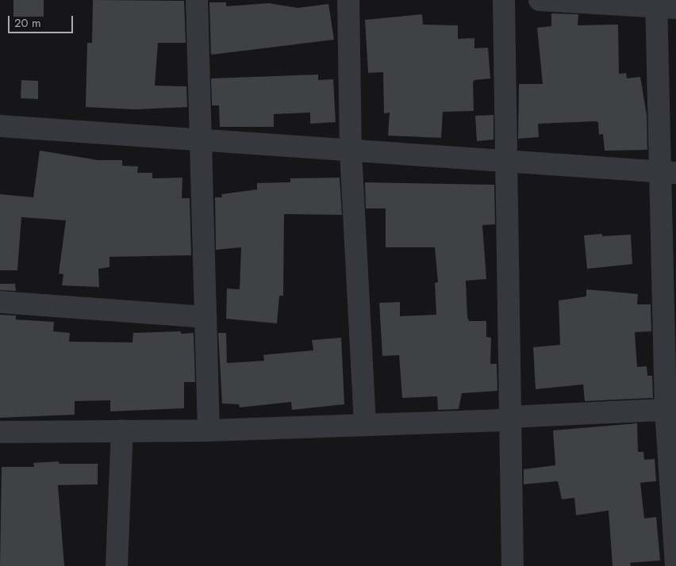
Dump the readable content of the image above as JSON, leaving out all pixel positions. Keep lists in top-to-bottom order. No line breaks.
{"scale_bar":"20 m"}
